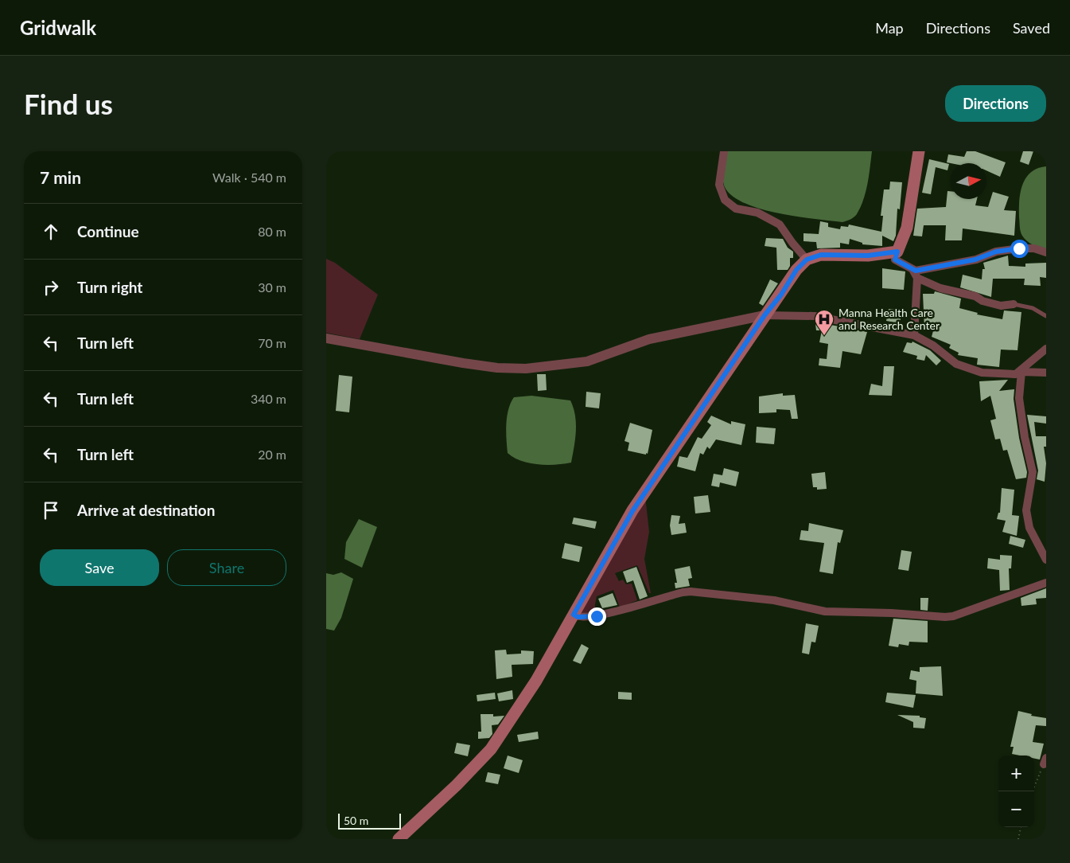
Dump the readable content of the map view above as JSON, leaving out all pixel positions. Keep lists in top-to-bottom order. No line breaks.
{"places":{"hospital":["Manna Health Care and Research Center"]},"scale_bar":"50 m","north":"right","page":{"header":"Gridwalk","nav":["Map","Directions","Saved"],"buttons":["Directions",["Save","Share"]],"title":"Find us","heading":["7 min","Walk · 540 m"],"list":[["Continue","80 m"],["Turn right","30 m"],["Turn left","70 m"],["Turn left","340 m"],["Turn left","20 m"],"Arrive at destination"],"map_buttons":["+","−"],"scale":"50 m"}}
